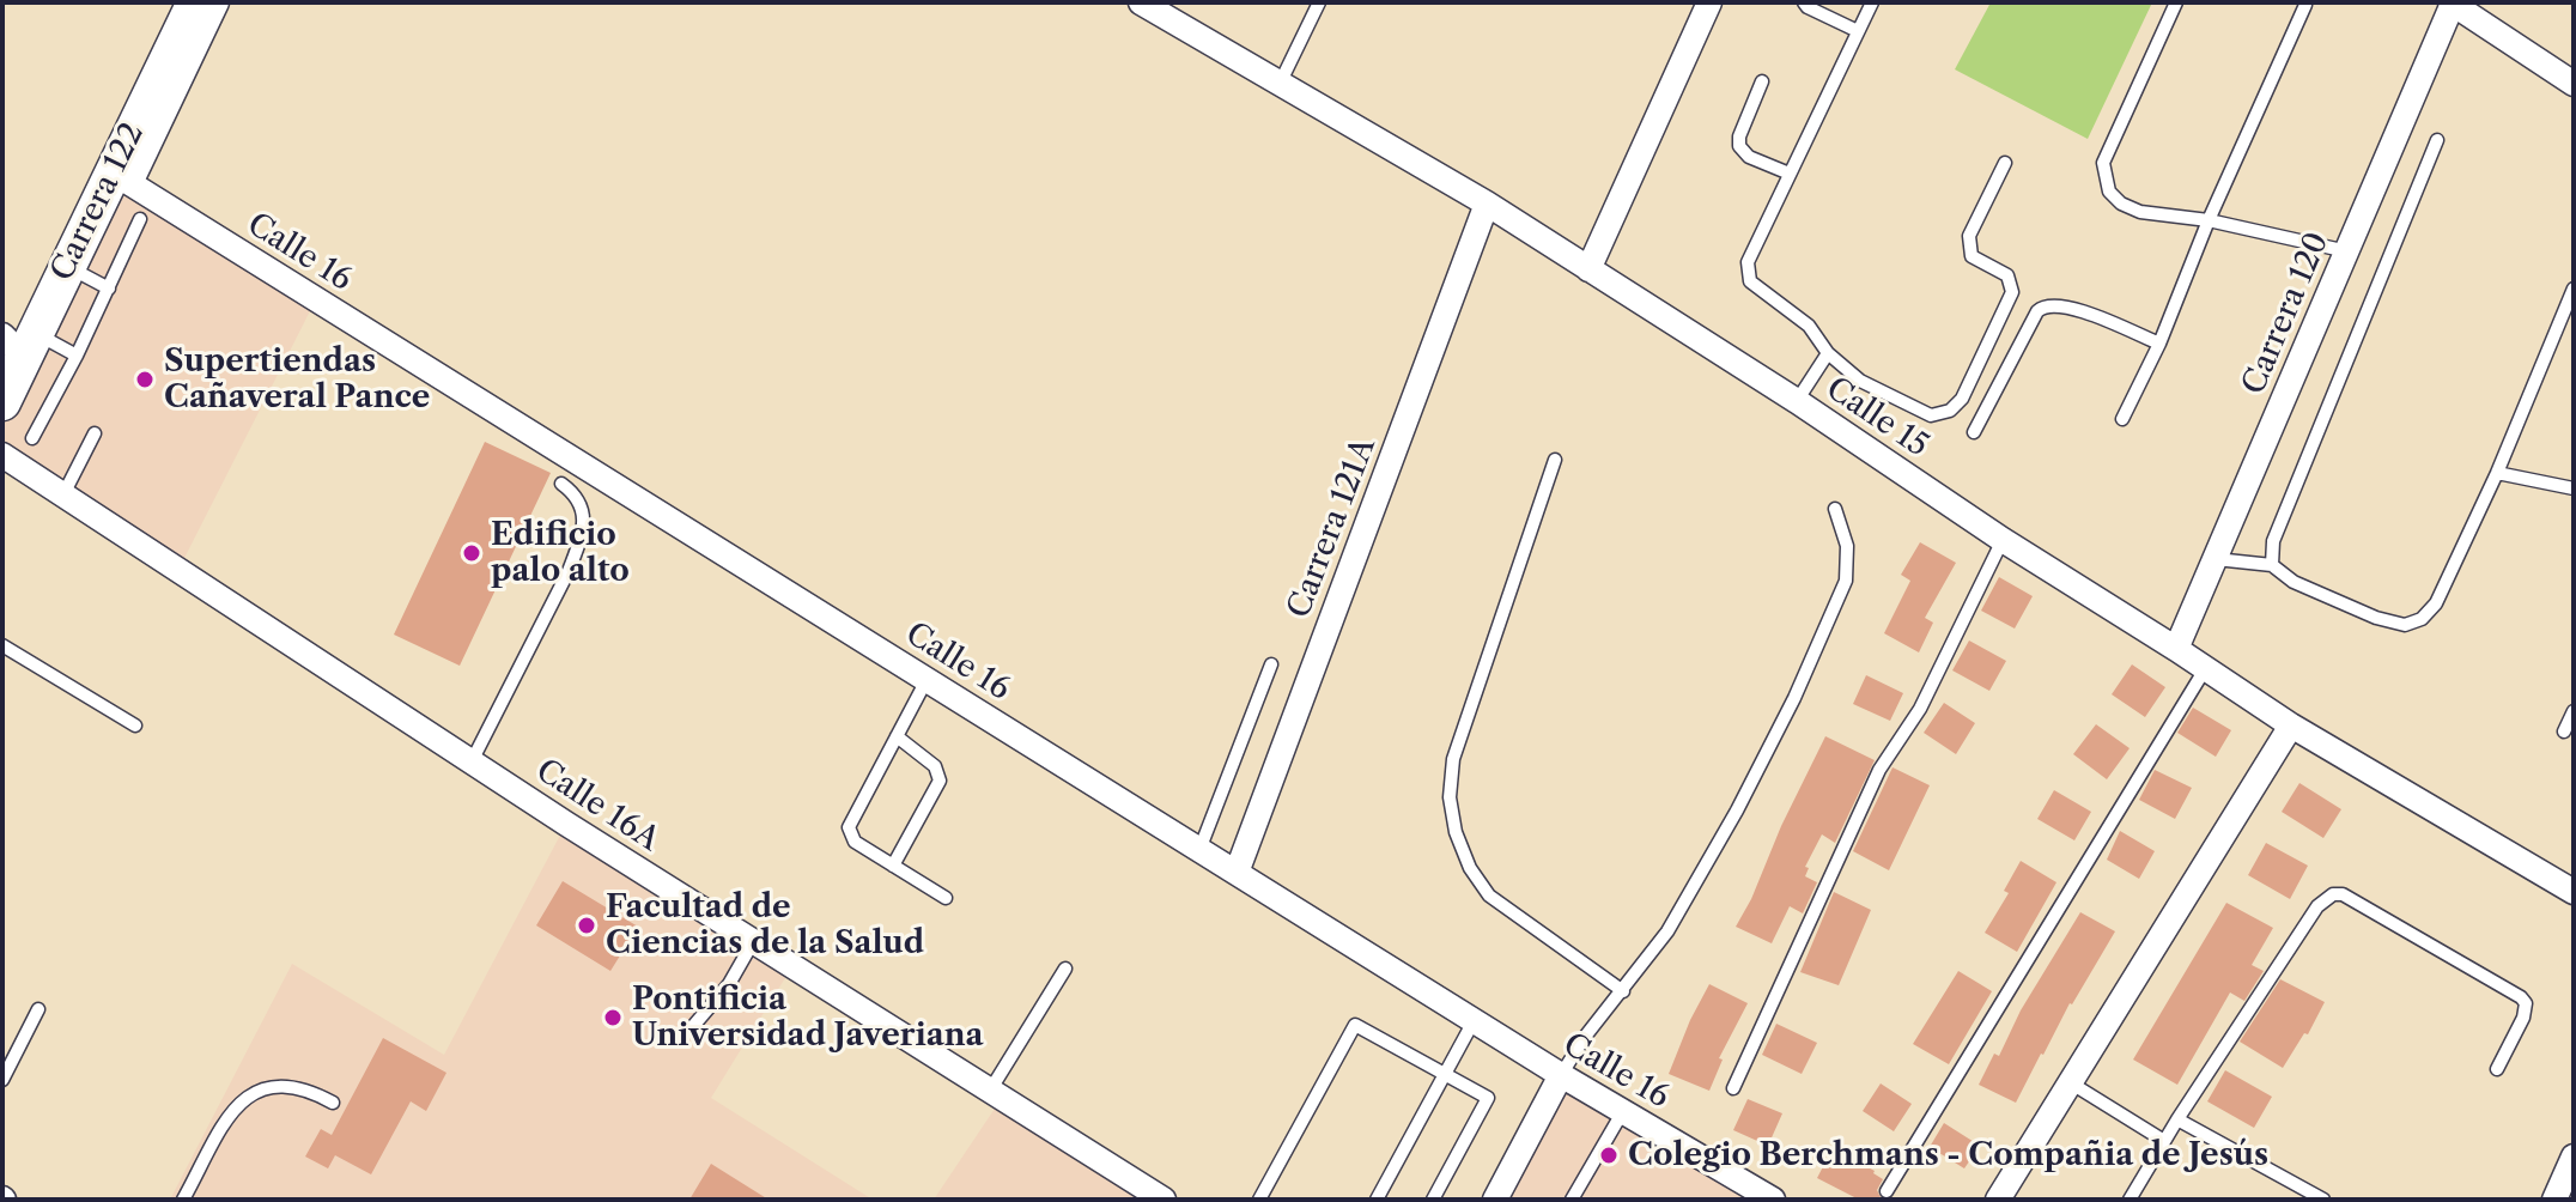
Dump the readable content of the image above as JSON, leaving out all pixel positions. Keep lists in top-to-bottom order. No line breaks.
{"streets":{"street":["Carrera 122","Calle 16","Carrera 120","Calle 15","Carrera 121A","Calle 16A"]},"crossings":[["Carrera 122","Calle 16"],["Calle 16","Carrera 121A"],["Carrera 120","Calle 15"],["Calle 15","Carrera 121A"]],"places":["Supertiendas Cañaveral Pance","Edificio palo alto","Facultad de Ciencias de la Salud","Pontificia Universidad Javeriana","Colegio Berchmans - Compañia de Jesús"]}
